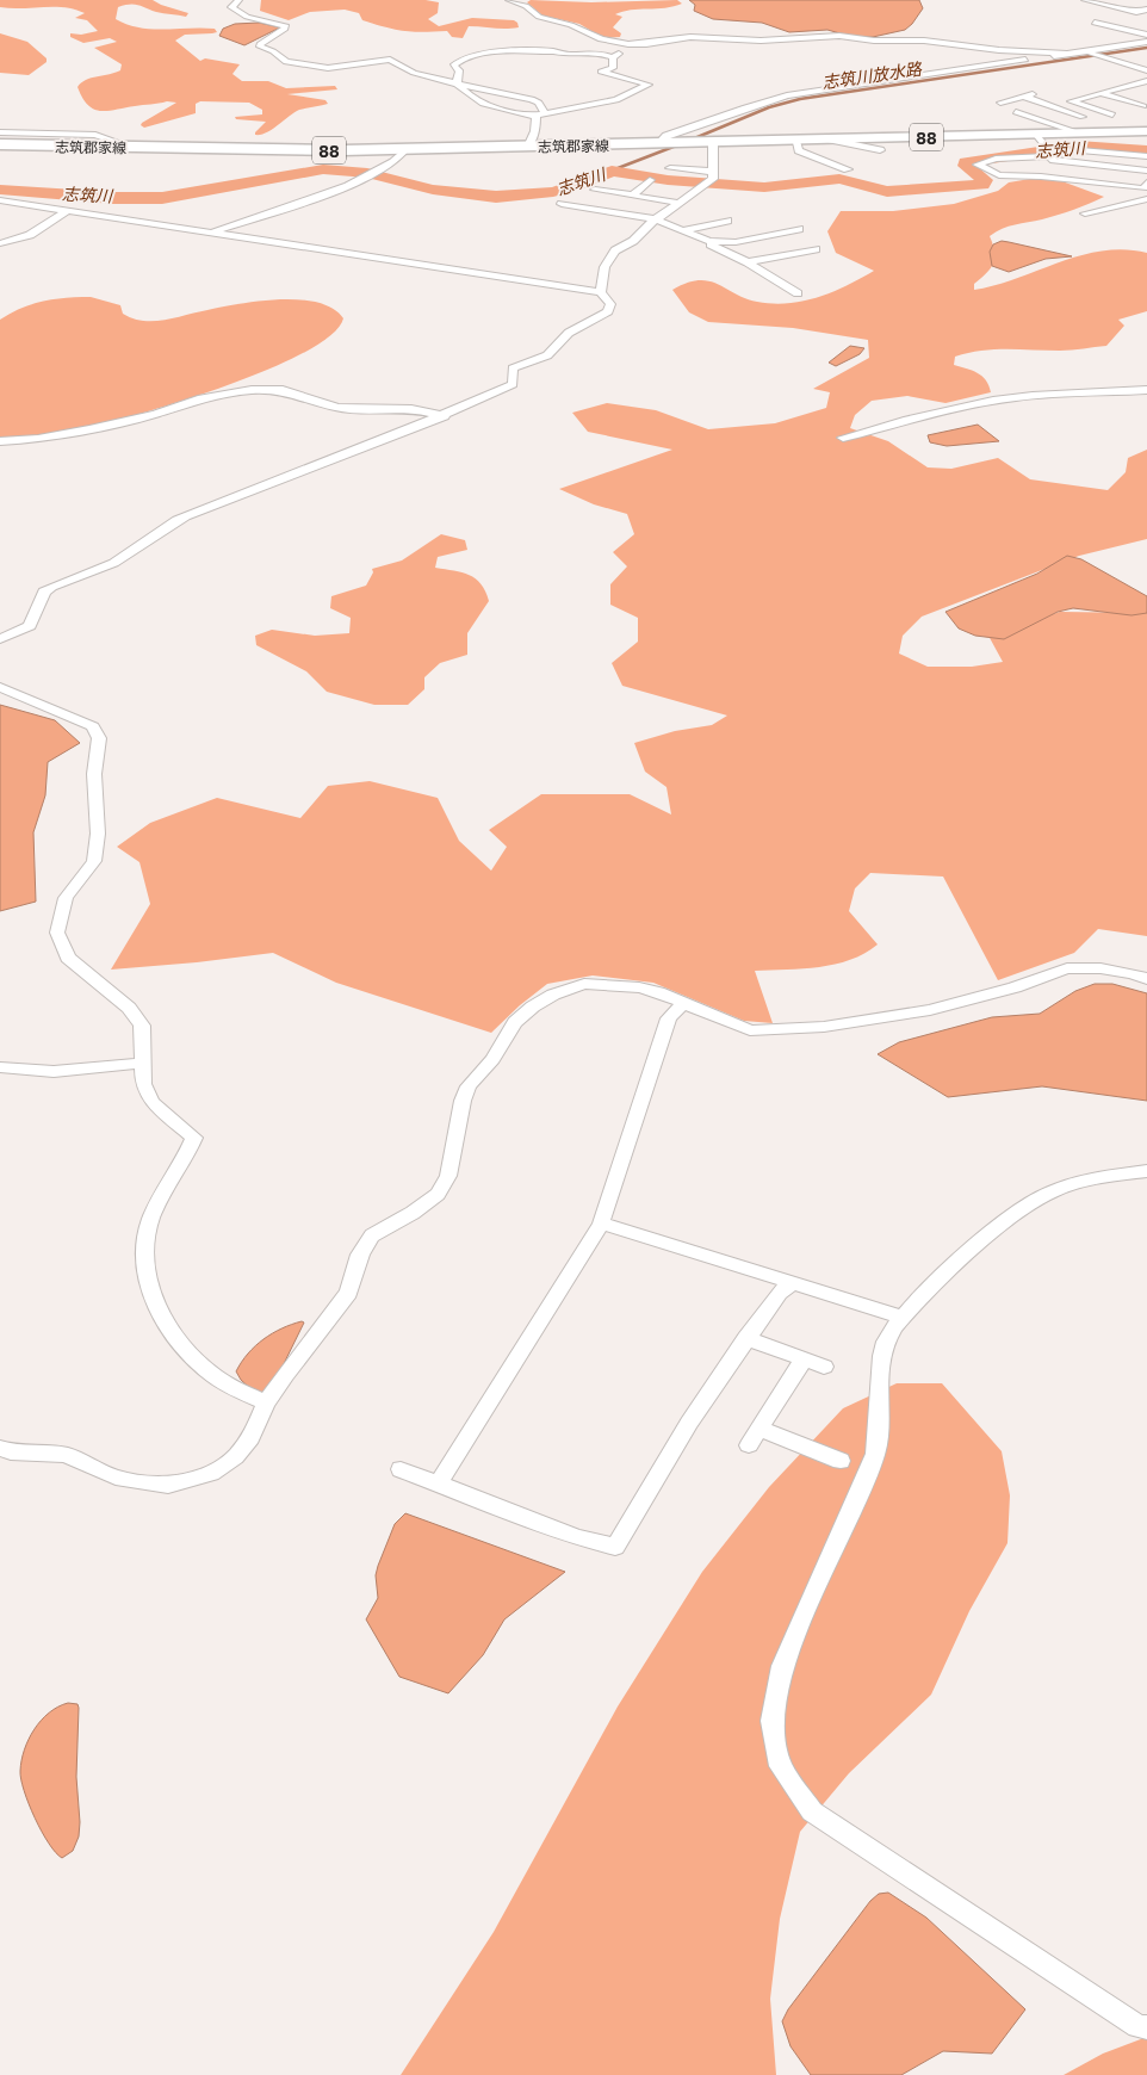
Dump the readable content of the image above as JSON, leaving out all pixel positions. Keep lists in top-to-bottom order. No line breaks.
{"streets":{"main road":["88","志筑郡家線"]},"water":["志筑川放水路","志筑川"]}
